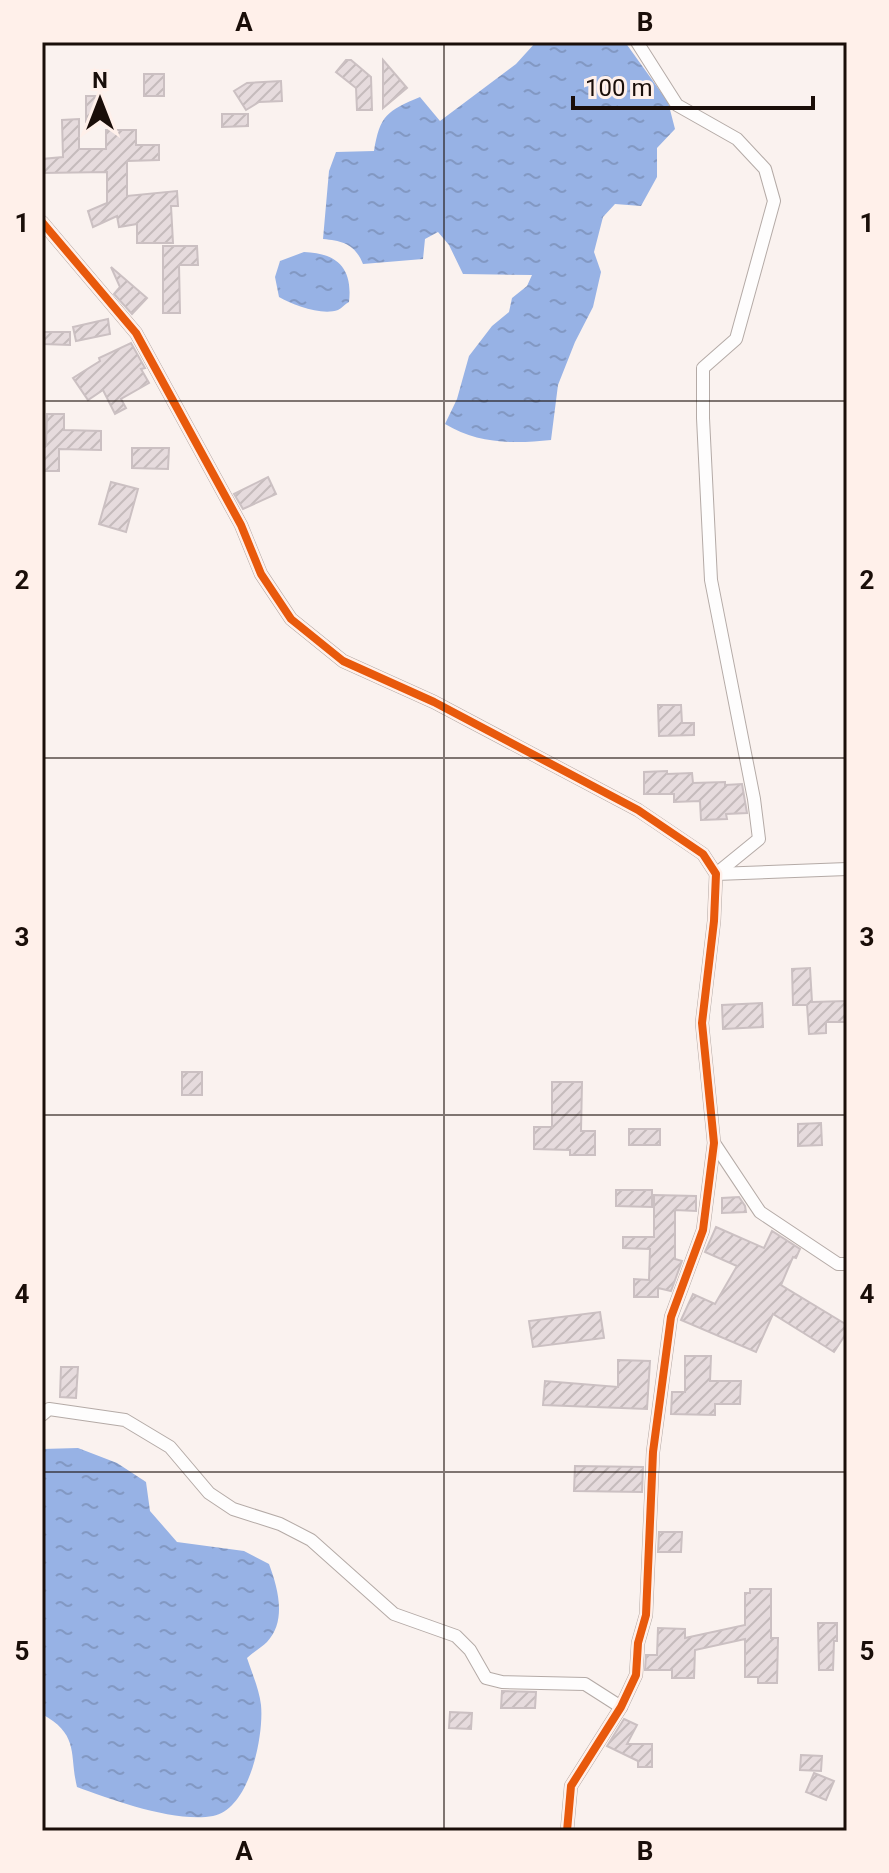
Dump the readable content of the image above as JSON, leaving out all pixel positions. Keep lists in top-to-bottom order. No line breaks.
{"scale_bar":"100 m","north":"top","grid":{"columns":["A","B"],"rows":["1","2","3","4","5"]}}
